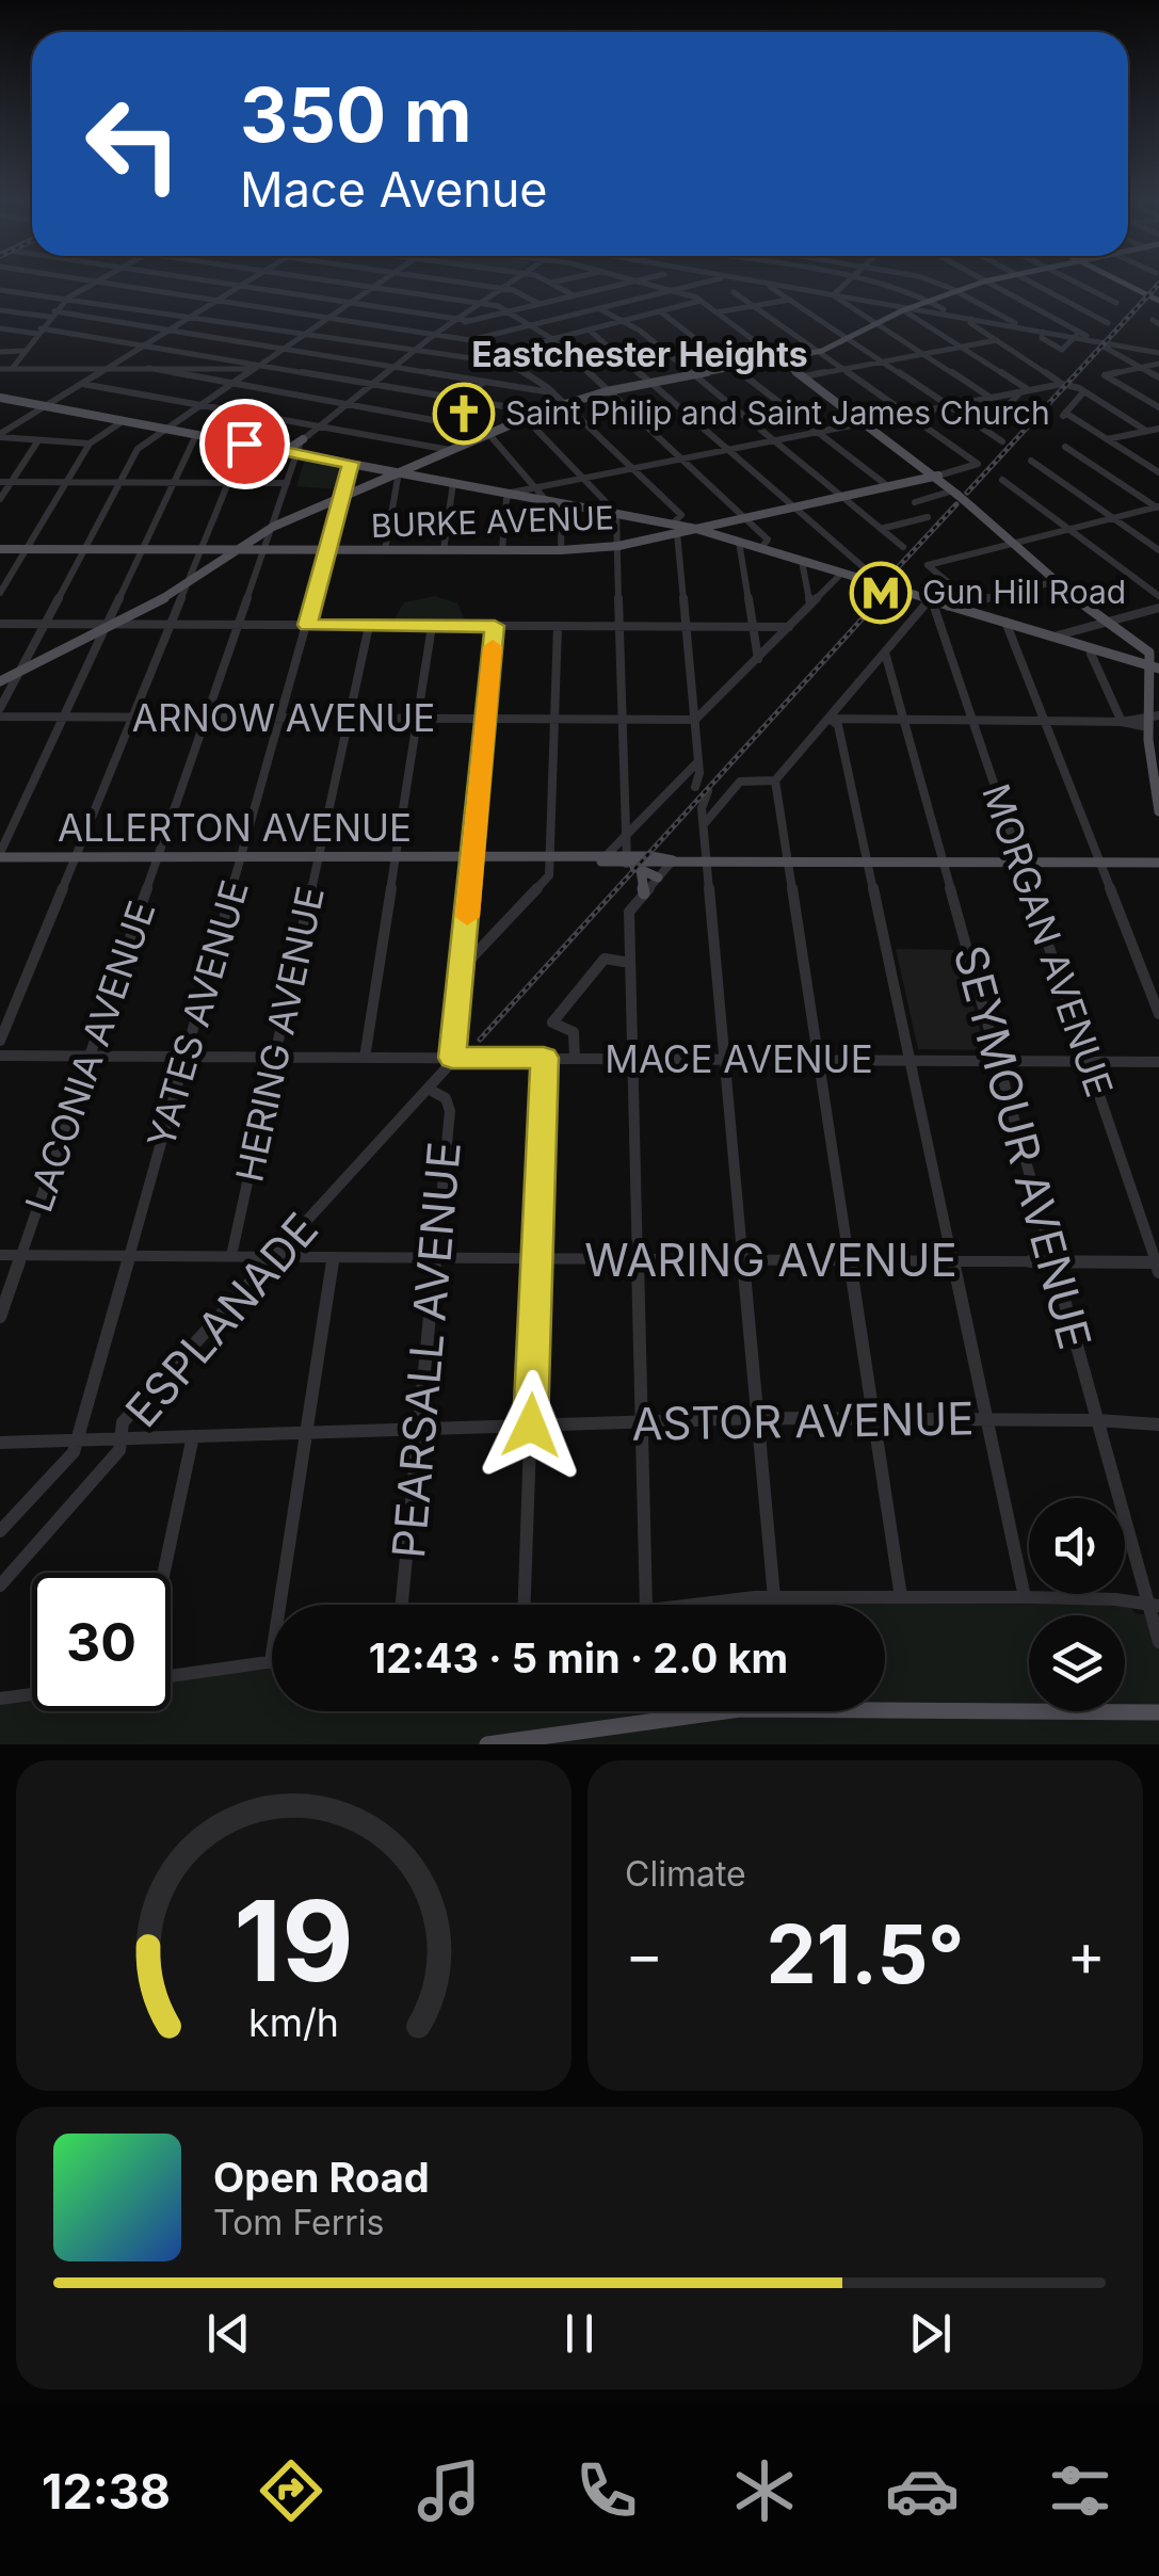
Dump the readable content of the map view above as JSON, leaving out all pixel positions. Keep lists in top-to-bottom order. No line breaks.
{"streets":{"main road":["BURKE AVENUE","ALLERTON AVENUE"],"street":["ARNOW AVENUE","MORGAN AVENUE","YATES AVENUE","HERING AVENUE","LACONIA AVENUE","MACE AVENUE","SEYMOUR AVENUE","WARING AVENUE","ESPLANADE","PEARSALL AVENUE","ASTOR AVENUE"]},"crossings":[["BURKE AVENUE","YATES AVENUE"],["BURKE AVENUE","LACONIA AVENUE"],["ARNOW AVENUE","YATES AVENUE"],["ARNOW AVENUE","HERING AVENUE"],["ARNOW AVENUE","LACONIA AVENUE"],["ALLERTON AVENUE","MORGAN AVENUE"],["ALLERTON AVENUE","YATES AVENUE"],["ALLERTON AVENUE","HERING AVENUE"],["ALLERTON AVENUE","LACONIA AVENUE"],["ALLERTON AVENUE","SEYMOUR AVENUE"],["MORGAN AVENUE","MACE AVENUE"],["MORGAN AVENUE","WARING AVENUE"],["YATES AVENUE","MACE AVENUE"],["YATES AVENUE","WARING AVENUE"],["YATES AVENUE","ESPLANADE"],["YATES AVENUE","ASTOR AVENUE"],["HERING AVENUE","MACE AVENUE"],["HERING AVENUE","WARING AVENUE"],["LACONIA AVENUE","MACE AVENUE"],["LACONIA AVENUE","WARING AVENUE"],["MACE AVENUE","SEYMOUR AVENUE"],["MACE AVENUE","ESPLANADE"],["SEYMOUR AVENUE","WARING AVENUE"],["SEYMOUR AVENUE","ASTOR AVENUE"],["WARING AVENUE","ESPLANADE"],["WARING AVENUE","PEARSALL AVENUE"],["ESPLANADE","PEARSALL AVENUE"],["ESPLANADE","ASTOR AVENUE"],["PEARSALL AVENUE","ASTOR AVENUE"]],"districts":["Eastchester Heights"],"places":{"church":["Saint Philip and Saint James Church"],"metro station":["Gun Hill Road"]},"page":{"turn":["350 m","Mace Avenue"],"limit":"30","trip":"12:43 · 5 min · 2.0 km","tile":"Climate","heat":["−","21.5°","+"],"song":["Open Road","Tom Ferris"],"tabs":"12:38","gauge":["19","km/h"]}}
